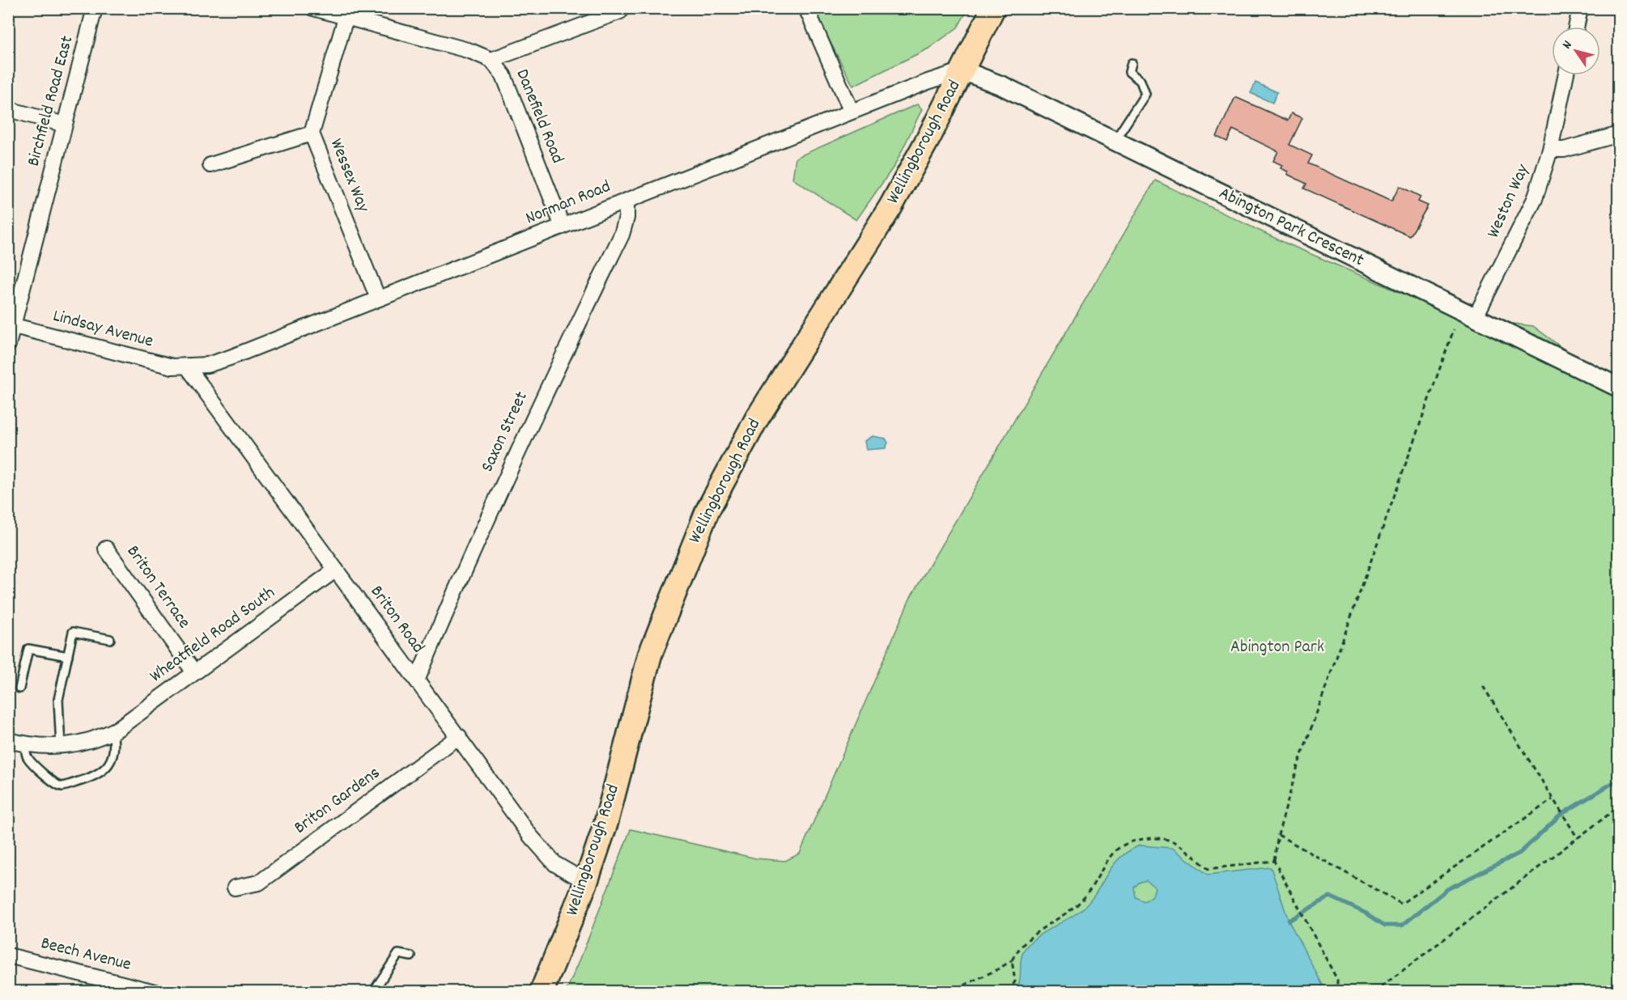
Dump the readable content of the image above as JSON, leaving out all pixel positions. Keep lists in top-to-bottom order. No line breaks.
{"streets":{"main road":["Wellingborough Road"],"street":["Birchfield Road East","Danefield Road","Wessex Way","Weston Way","Norman Road","Abington Park Crescent","Lindsay Avenue","Saxon Street","Briton Terrace","Briton Road","Wheatfield Road South","Briton Gardens","Beech Avenue"]},"crossings":[["Birchfield Road East","Lindsay Avenue"],["Danefield Road","Wessex Way"],["Danefield Road","Norman Road"],["Wellingborough Road","Norman Road"],["Wellingborough Road","Abington Park Crescent"],["Wellingborough Road","Briton Road"],["Wessex Way","Norman Road"],["Weston Way","Abington Park Crescent"],["Norman Road","Abington Park Crescent"],["Norman Road","Lindsay Avenue"],["Norman Road","Saxon Street"],["Norman Road","Briton Road"],["Lindsay Avenue","Briton Road"],["Saxon Street","Briton Road"],["Briton Terrace","Wheatfield Road South"],["Briton Road","Wheatfield Road South"],["Briton Road","Briton Gardens"]],"parks":["Abington Park"],"north":"top left"}
